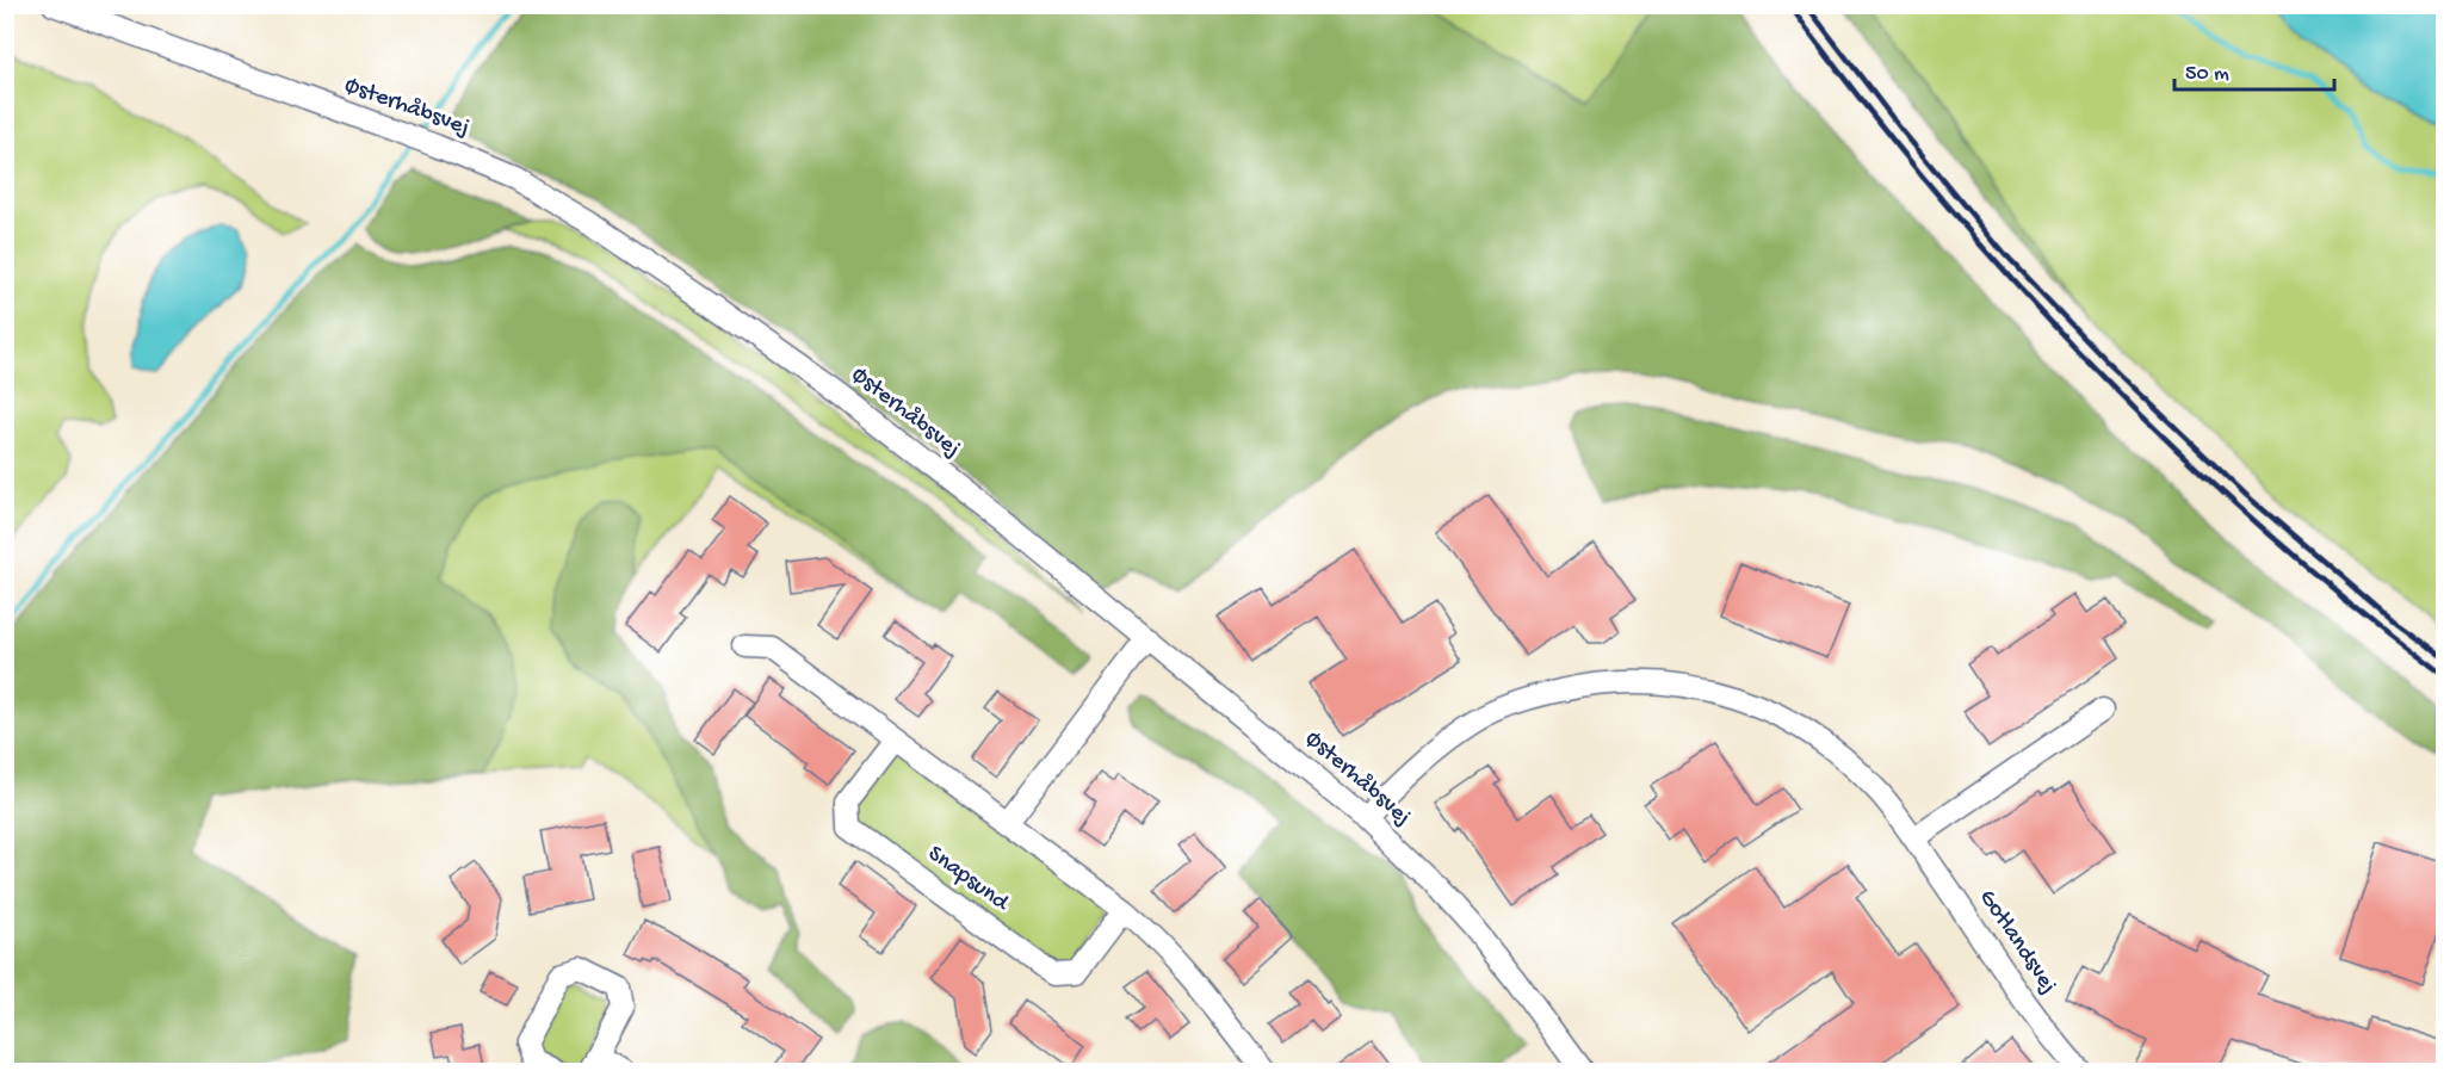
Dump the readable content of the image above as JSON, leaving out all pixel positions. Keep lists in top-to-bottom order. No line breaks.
{"streets":{"street":["Østerhåbsvej","Snapsund","Gotlandsvej"]},"crossings":[["Østerhåbsvej","Gotlandsvej"]],"scale_bar":"50 m"}
